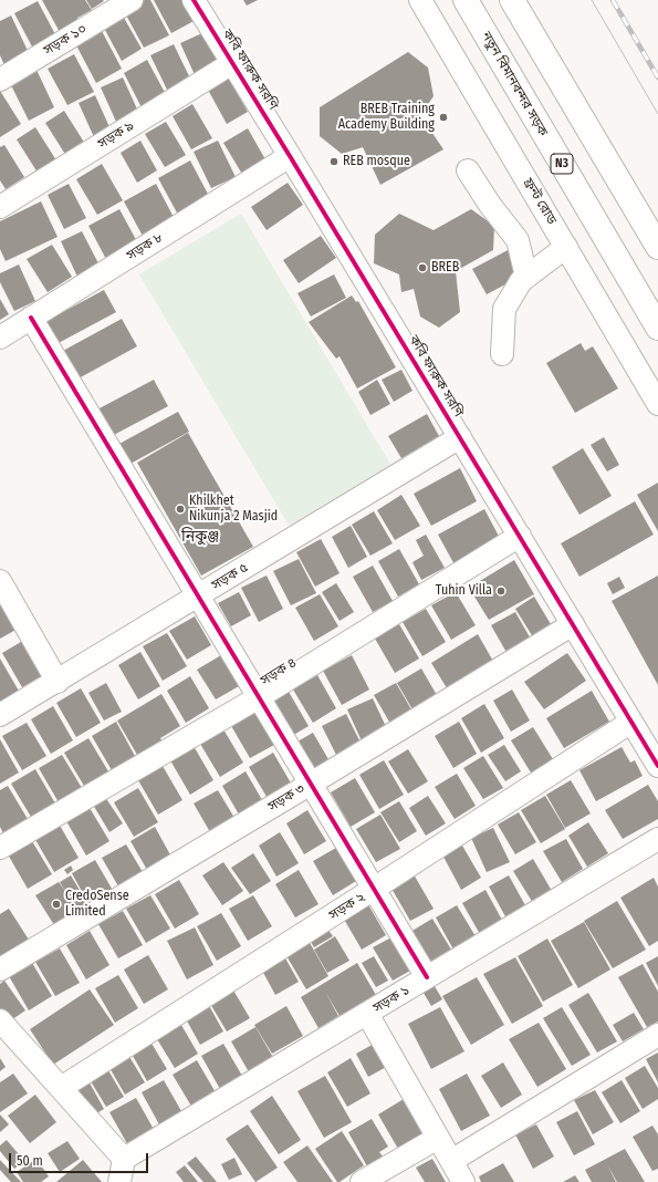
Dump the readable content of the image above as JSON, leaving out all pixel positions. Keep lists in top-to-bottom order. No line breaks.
{"streets":{"highway":["নতুন বিমানবন্দর সড়ক","N3"],"street":["সড়ক ১০","কবি ফারুক সরণি","সড়ক ৯","ফ্রন্ট রোড","সড়ক ৮","সড়ক ৫","সড়ক ৪","সড়ক ৩","সড়ক ২","সড়ক ১"]},"crossings":[["কবি ফারুক সরণি","সড়ক ৯"],["কবি ফারুক সরণি","সড়ক ৮"],["কবি ফারুক সরণি","সড়ক ৫"],["কবি ফারুক সরণি","সড়ক ৪"],["কবি ফারুক সরণি","সড়ক ৩"],["কবি ফারুক সরণি","সড়ক ২"]],"districts":["নিকুঞ্জ"],"places":["BREB Training Academy Building","REB mosque","BREB","Khilkhet Nikunja 2 Masjid","Tuhin Villa","CredoSense Limited"],"scale_bar":"50 m"}
